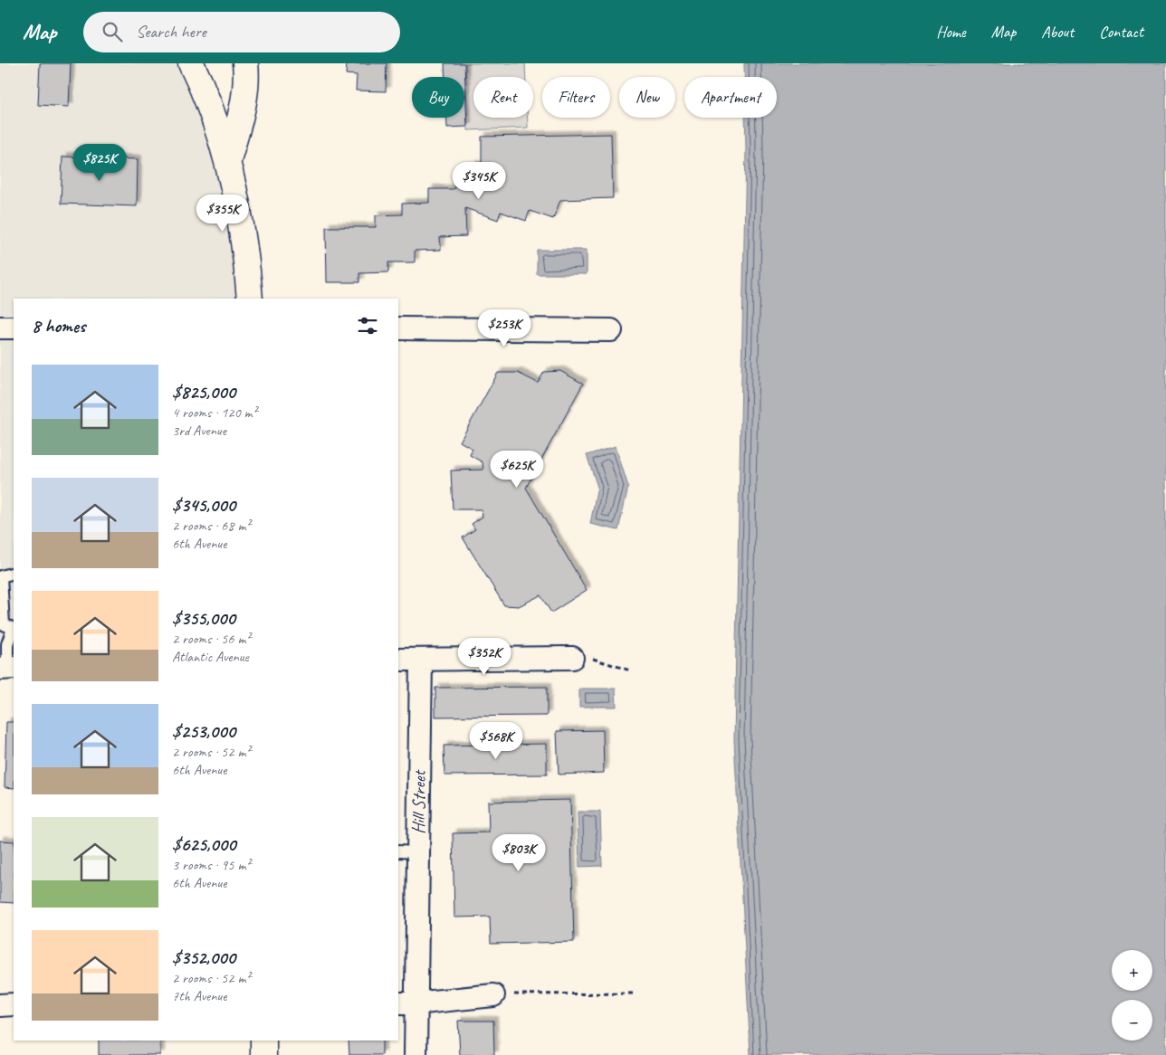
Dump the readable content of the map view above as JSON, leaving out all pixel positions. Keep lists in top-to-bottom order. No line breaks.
{"streets":{"street":["Hill Street"]},"page":{"header":"Map","search":"Search here","nav":["Home","Map","About","Contact"],"chip":["Buy","Rent","Filters","New","Apartment"],"price":["$825K","$345K","$355K","$253K","$625K","$352K","$568K","$803K"],"heading":"8 homes","list":[{"name":"$825,000","note":"4 rooms · 120 m² · 3rd Avenue"},{"name":"$345,000","note":"2 rooms · 68 m² · 6th Avenue"},{"name":"$355,000","note":"2 rooms · 56 m² · Atlantic Avenue"},{"name":"$253,000","note":"2 rooms · 52 m² · 6th Avenue"},{"name":"$625,000","note":"3 rooms · 95 m² · 6th Avenue"},{"name":"$352,000","note":"2 rooms · 52 m² · 7th Avenue"}],"map_buttons":["+","−"]}}
